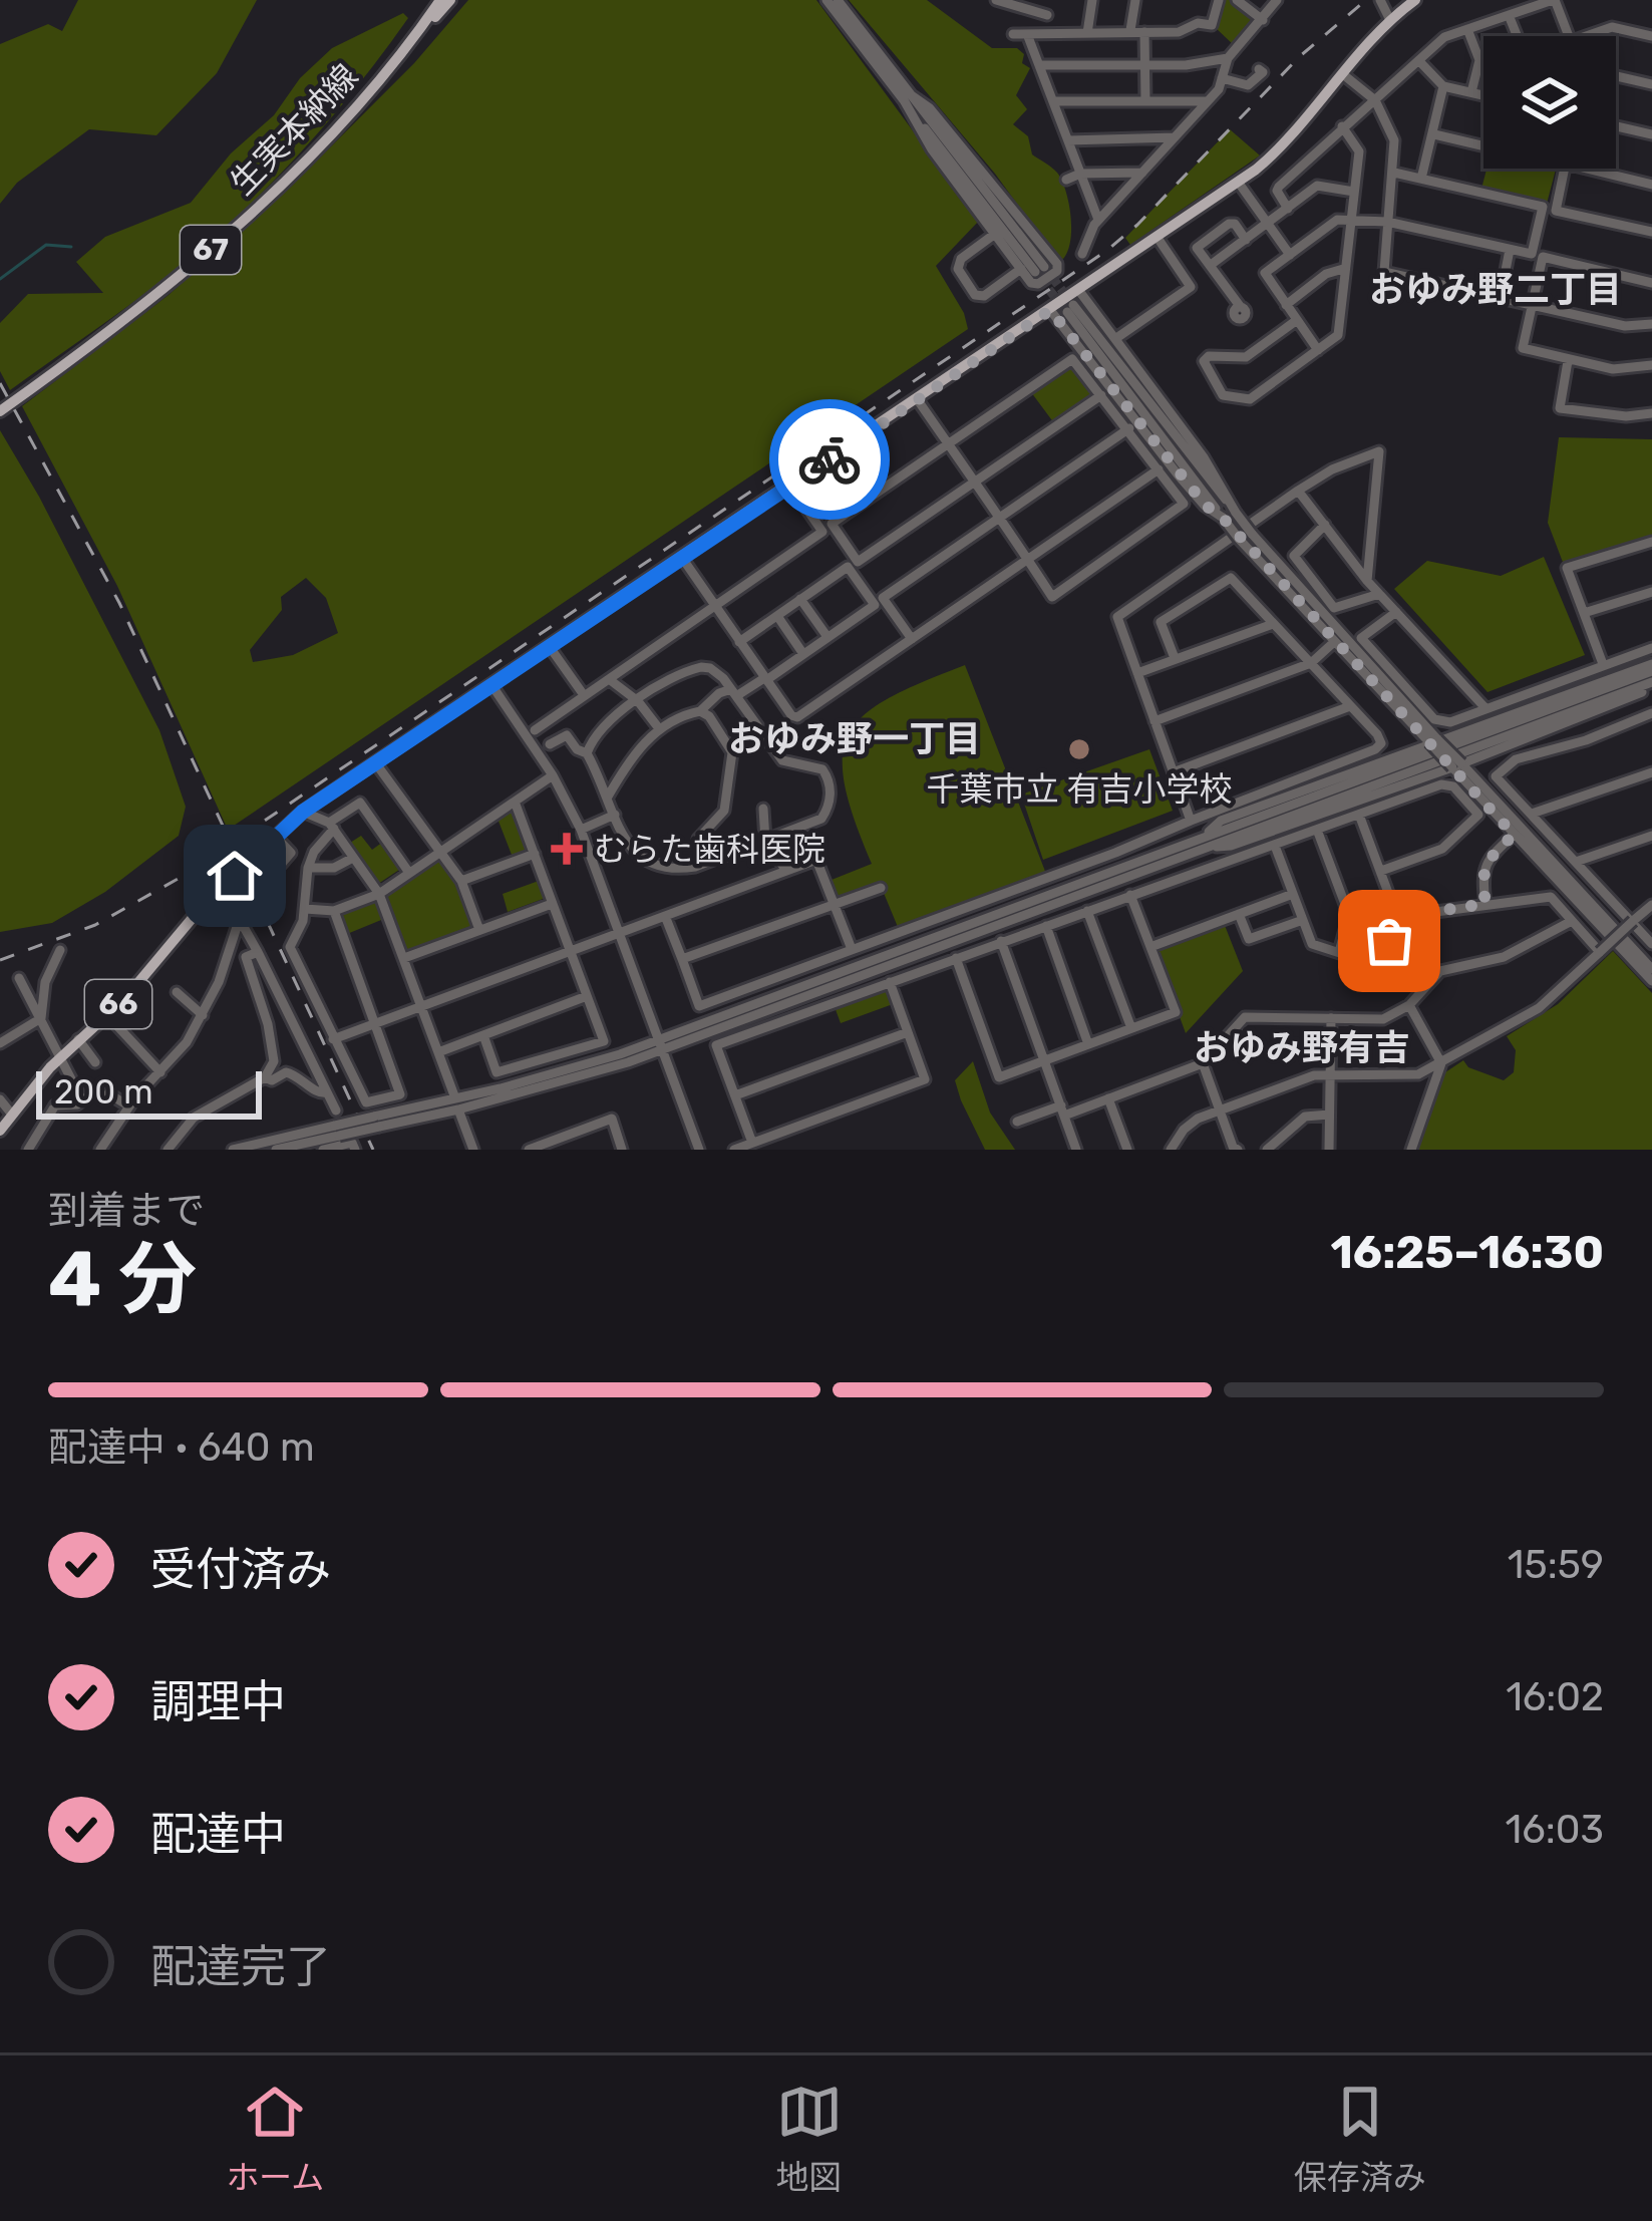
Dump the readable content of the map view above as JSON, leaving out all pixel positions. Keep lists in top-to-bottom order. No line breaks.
{"streets":{"main road":["生実本納線","67","66"]},"districts":["おゆみ野二丁目","おゆみ野一丁目","おゆみ野有吉"],"places":{"other":["千葉市立 有吉小学校"],"health":["むらた歯科医院"]},"scale_bar":"200 m","page":{"scale":"200 m","heading":["4 分","到着まで","16:25–16:30"],"bar":"配達中 · 640 m","list":[["受付済み","15:59"],["調理中","16:02"],["配達中","16:03"],"配達完了"],"tabs":["ホーム","地図","保存済み"]}}
